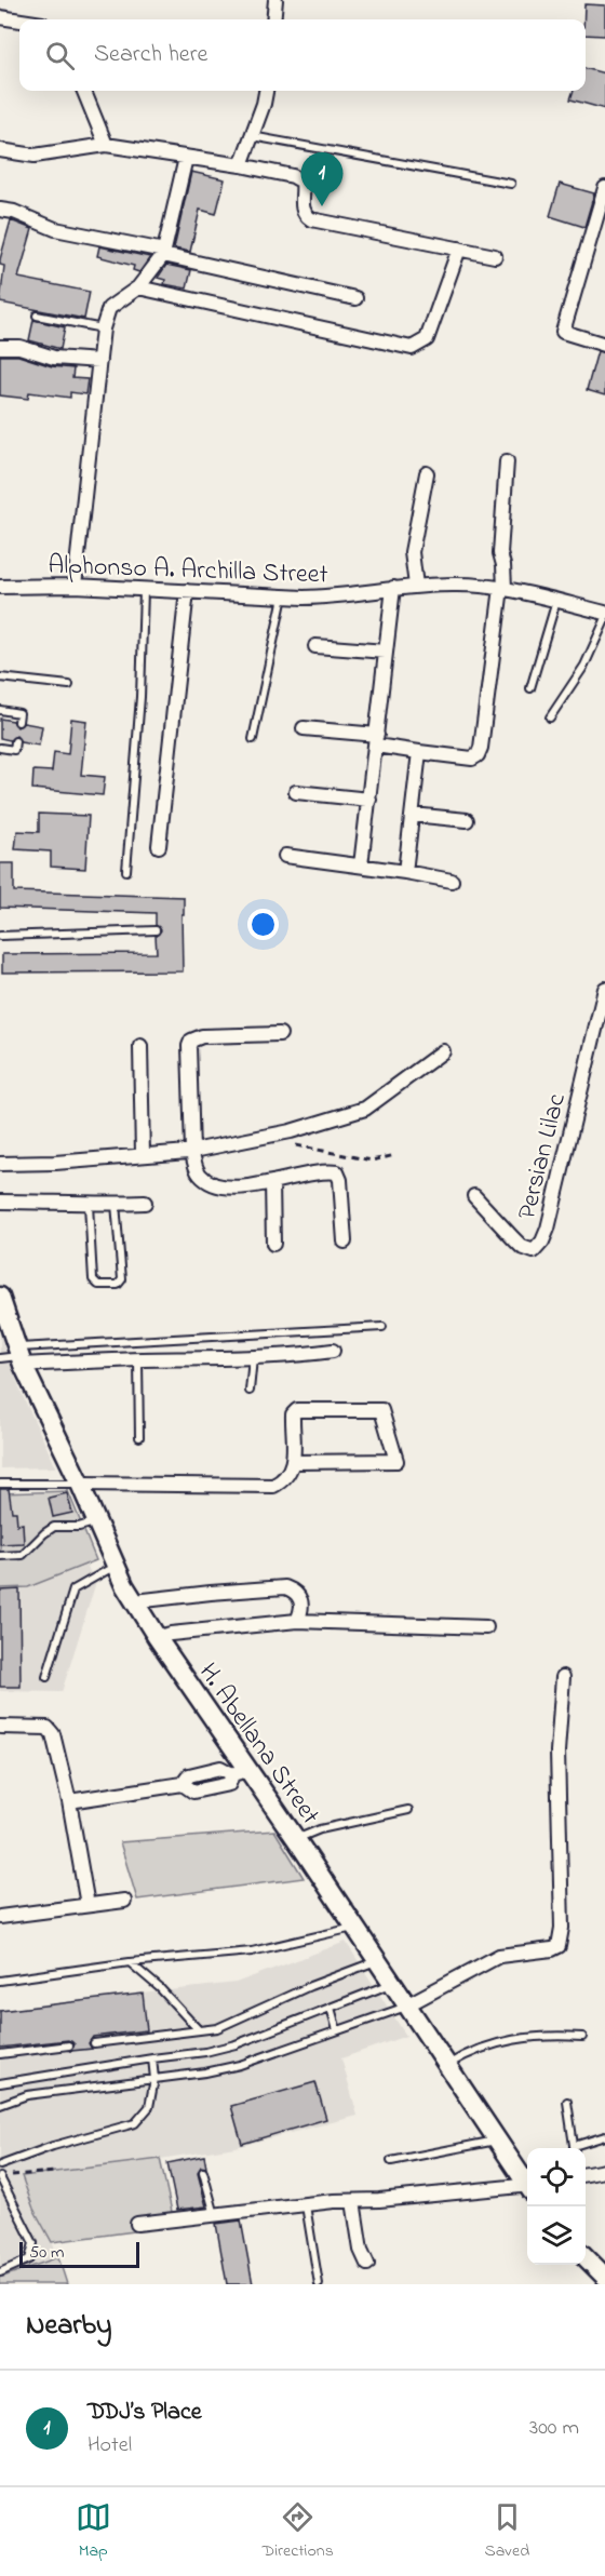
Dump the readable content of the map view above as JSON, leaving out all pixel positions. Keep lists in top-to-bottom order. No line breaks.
{"streets":{"main road":["H. Abellana Street"],"street":["Alphonso A. Archilla Street","Persian Lilac"]},"scale_bar":"50 m","page":{"search":"Search here","pins":"1","scale":"50 m","heading":"Nearby","list":[{"mark":"1","name":"DDJ’s Place","note":"Hotel","value":"300 m"}],"nav":["Map","Directions","Saved"]}}
